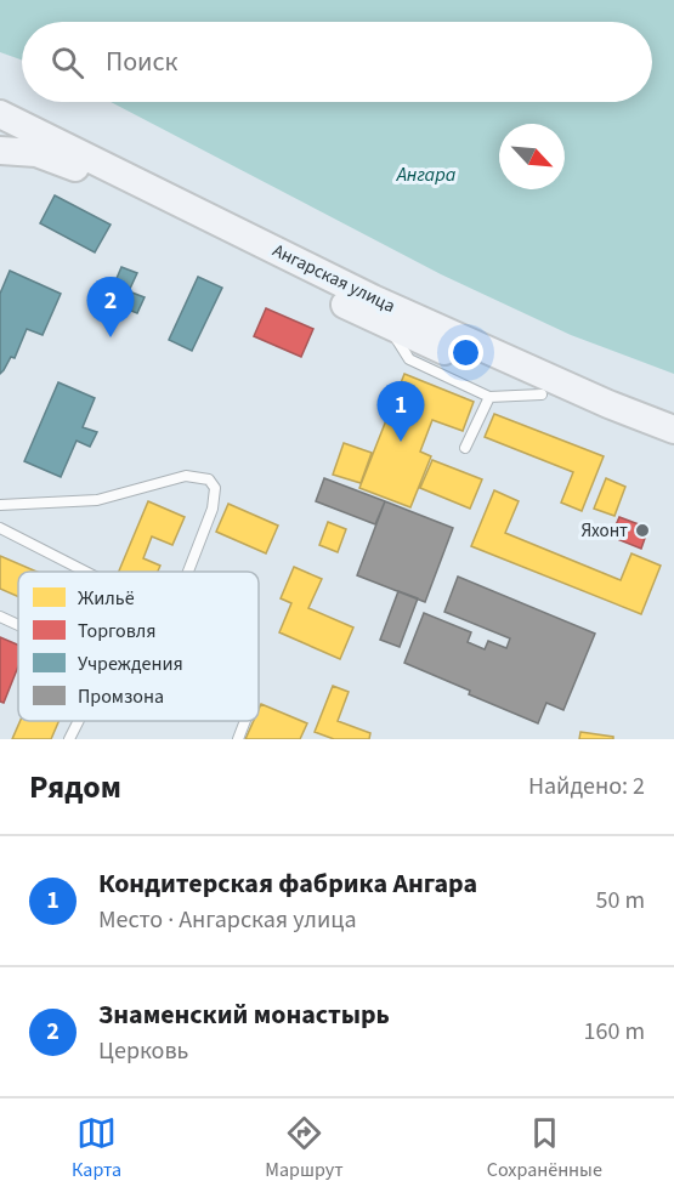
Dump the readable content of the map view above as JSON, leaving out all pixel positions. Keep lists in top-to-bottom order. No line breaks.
{"streets":{"main road":["Ангарская улица"]},"water":["Ангара"],"places":["Яхонт"],"legend":["Жильё","Торговля","Учреждения","Промзона"],"north":"bottom right","page":{"search":"Поиск","pins":["2","1"],"heading":["Рядом","Найдено: 2"],"list":[{"mark":"1","name":"Кондитерская фабрика Ангара","note":"Место · Ангарская улица","value":"50 m"},{"mark":"2","name":"Знаменский монастырь","note":"Церковь","value":"160 m"}],"nav":["Карта","Маршрут","Сохранённые"]}}
